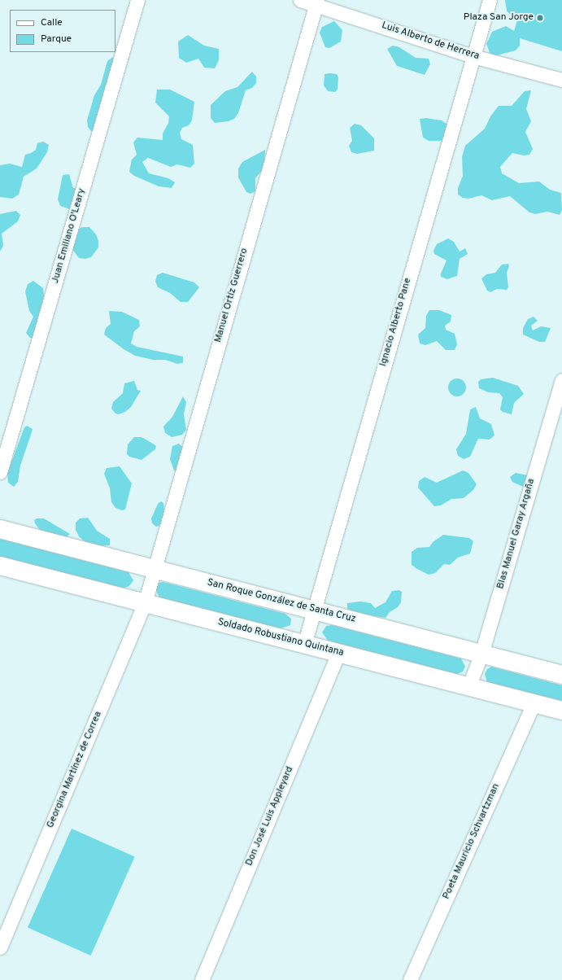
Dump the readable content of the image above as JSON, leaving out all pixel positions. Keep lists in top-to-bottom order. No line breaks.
{"streets":{"street":["Luis Alberto de Herrera","Juan Emiliano O'Leary","Manuel Ortíz Guerrero","Ignacio Alberto Pane","Blas Manuel Garay Argaña","San Roque González de Santa Cruz","Soldado Robustiano Quintana","Georgina Martínez de Correa","Don José Luis Appleyard","Poeta Mauricio Schvartzman"]},"crossings":[["Luis Alberto de Herrera","Manuel Ortíz Guerrero"],["Luis Alberto de Herrera","Ignacio Alberto Pane"],["Manuel Ortíz Guerrero","San Roque González de Santa Cruz"],["Manuel Ortíz Guerrero","Soldado Robustiano Quintana"],["Manuel Ortíz Guerrero","Georgina Martínez de Correa"],["Ignacio Alberto Pane","San Roque González de Santa Cruz"],["Ignacio Alberto Pane","Soldado Robustiano Quintana"],["Blas Manuel Garay Argaña","San Roque González de Santa Cruz"],["Blas Manuel Garay Argaña","Soldado Robustiano Quintana"],["Soldado Robustiano Quintana","Georgina Martínez de Correa"],["Soldado Robustiano Quintana","Don José Luis Appleyard"],["Soldado Robustiano Quintana","Poeta Mauricio Schvartzman"]],"places":["Plaza San Jorge"],"legend":["Calle","Parque"]}
